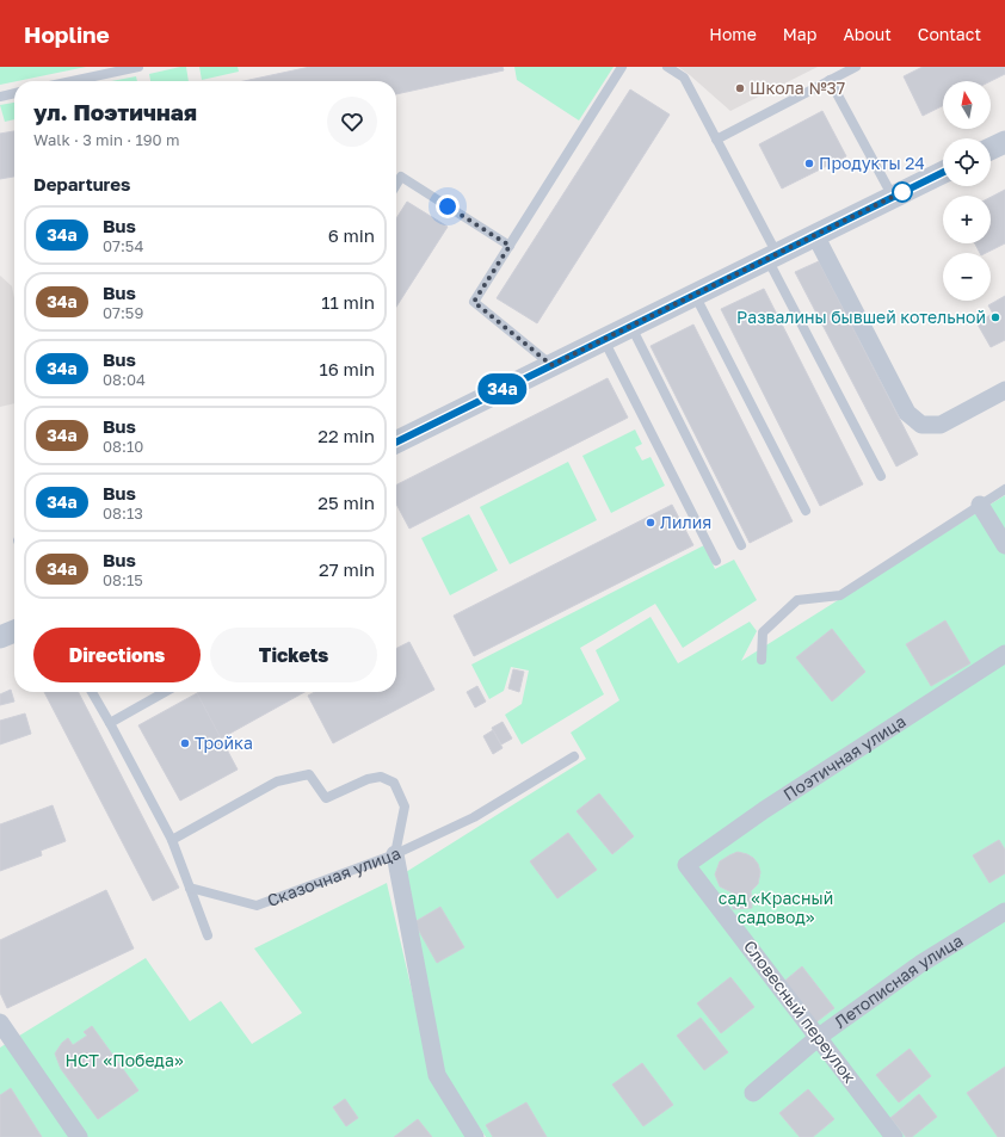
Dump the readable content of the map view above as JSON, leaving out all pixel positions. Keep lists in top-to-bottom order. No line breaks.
{"streets":{"street":["Поэтичная улица","Летописная улица","Словесный переулок"],"lane":["Сказочная улица"]},"crossings":[["Поэтичная улица","Словесный переулок"],["Летописная улица","Словесный переулок"]],"parks":["сад «Красный садовод»","НСТ «Победа»"],"places":["Школа №37","Продукты 24","Развалины бывшей котельной","Лилия","Тройка"],"lines":["bus line 34а"],"north":"top","page":{"header":"Hopline","nav":["Home","Map","About","Contact"],"on_map":"34а","map_buttons":["+","−"],"heading":[["ул. Поэтичная","Walk · 3 min · 190 m"],"Departures"],"list":[{"mark":"34а","name":"Bus","note":"07:54","value":"6 min"},{"mark":"34a","name":"Bus","note":"07:59","value":"11 min"},{"mark":"34а","name":"Bus","note":"08:04","value":"16 min"},{"mark":"34a","name":"Bus","note":"08:10","value":"22 min"},{"mark":"34а","name":"Bus","note":"08:13","value":"25 min"},{"mark":"34a","name":"Bus","note":"08:15","value":"27 min"}],"buttons":["Directions","Tickets"]}}
